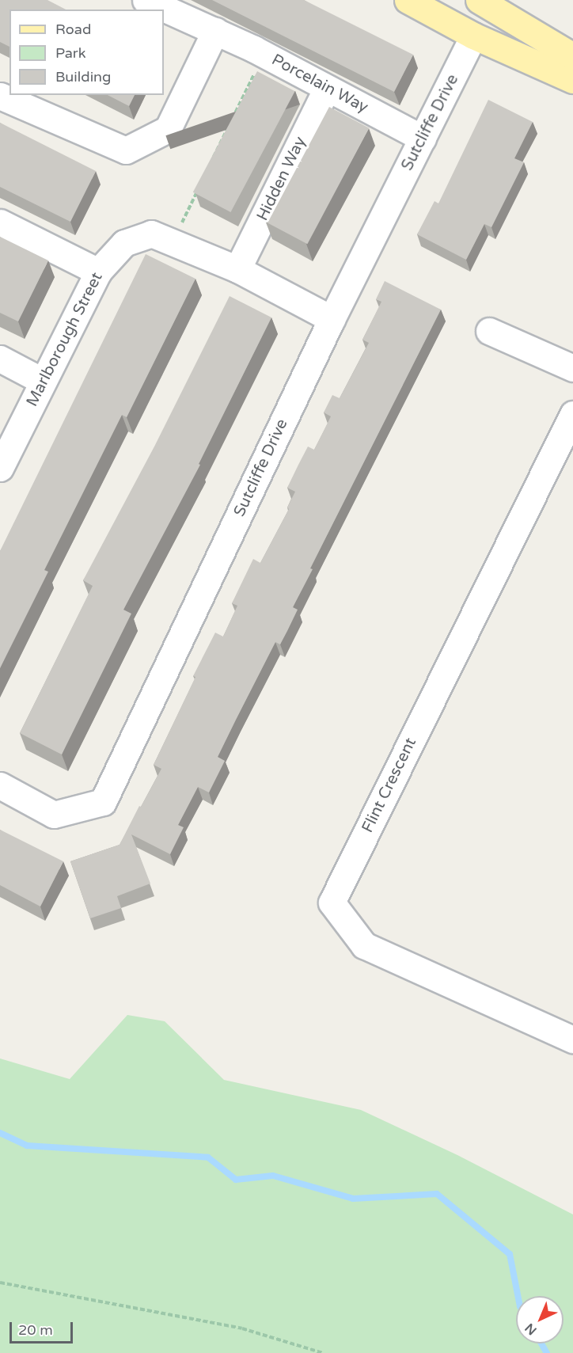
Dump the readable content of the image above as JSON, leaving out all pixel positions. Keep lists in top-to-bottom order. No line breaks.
{"streets":{"street":["Porcelain Way","Sutcliffe Drive","Hidden Way","Marlborough Street","Flint Crescent"]},"crossings":[["Porcelain Way","Sutcliffe Drive"],["Porcelain Way","Hidden Way"],["Sutcliffe Drive","Marlborough Street"],["Hidden Way","Marlborough Street"]],"legend":["Road","Park","Building"],"scale_bar":"20 m","north":"bottom left"}
